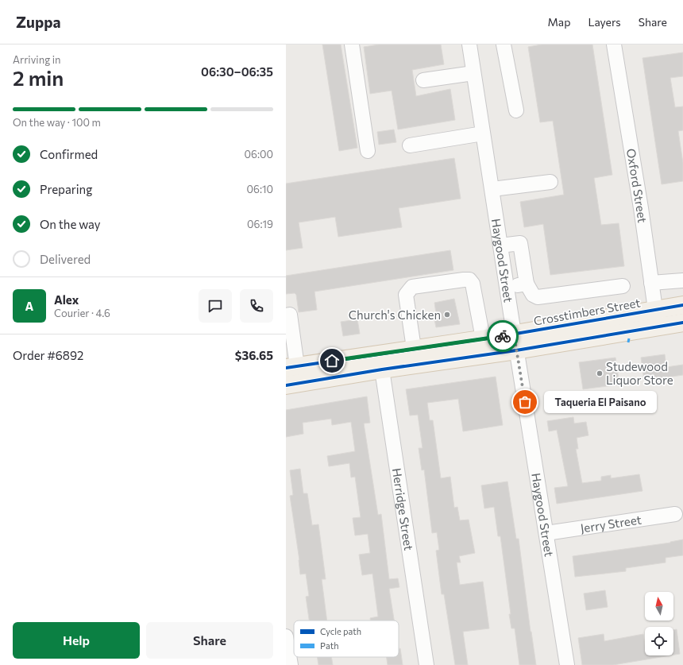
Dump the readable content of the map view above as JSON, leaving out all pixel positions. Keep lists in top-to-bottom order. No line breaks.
{"streets":{"main road":["Crosstimbers Street"],"street":["Oxford Street","Haygood Street","Herridge Street","Jerry Street"]},"crossings":[["Oxford Street","Crosstimbers Street"],["Haygood Street","Crosstimbers Street"],["Haygood Street","Jerry Street"],["Crosstimbers Street","Herridge Street"]],"places":["Church's Chicken","Studewood Liquor Store","Taqueria El Paisano"],"legend":["Cycle path","Path"],"north":"top","page":{"header":"Zuppa","nav":["Map","Layers","Share"],"heading":["2 min","Arriving in","06:30–06:35"],"panel":["Alex","Courier · 4.6","Order #6892","$36.65"],"bar":"On the way · 100 m","list":[["Confirmed","06:00"],["Preparing","06:10"],["On the way","06:19"],"Delivered"],"round":"A","bubble":"Taqueria El Paisano","buttons":["Help","Share"]}}
